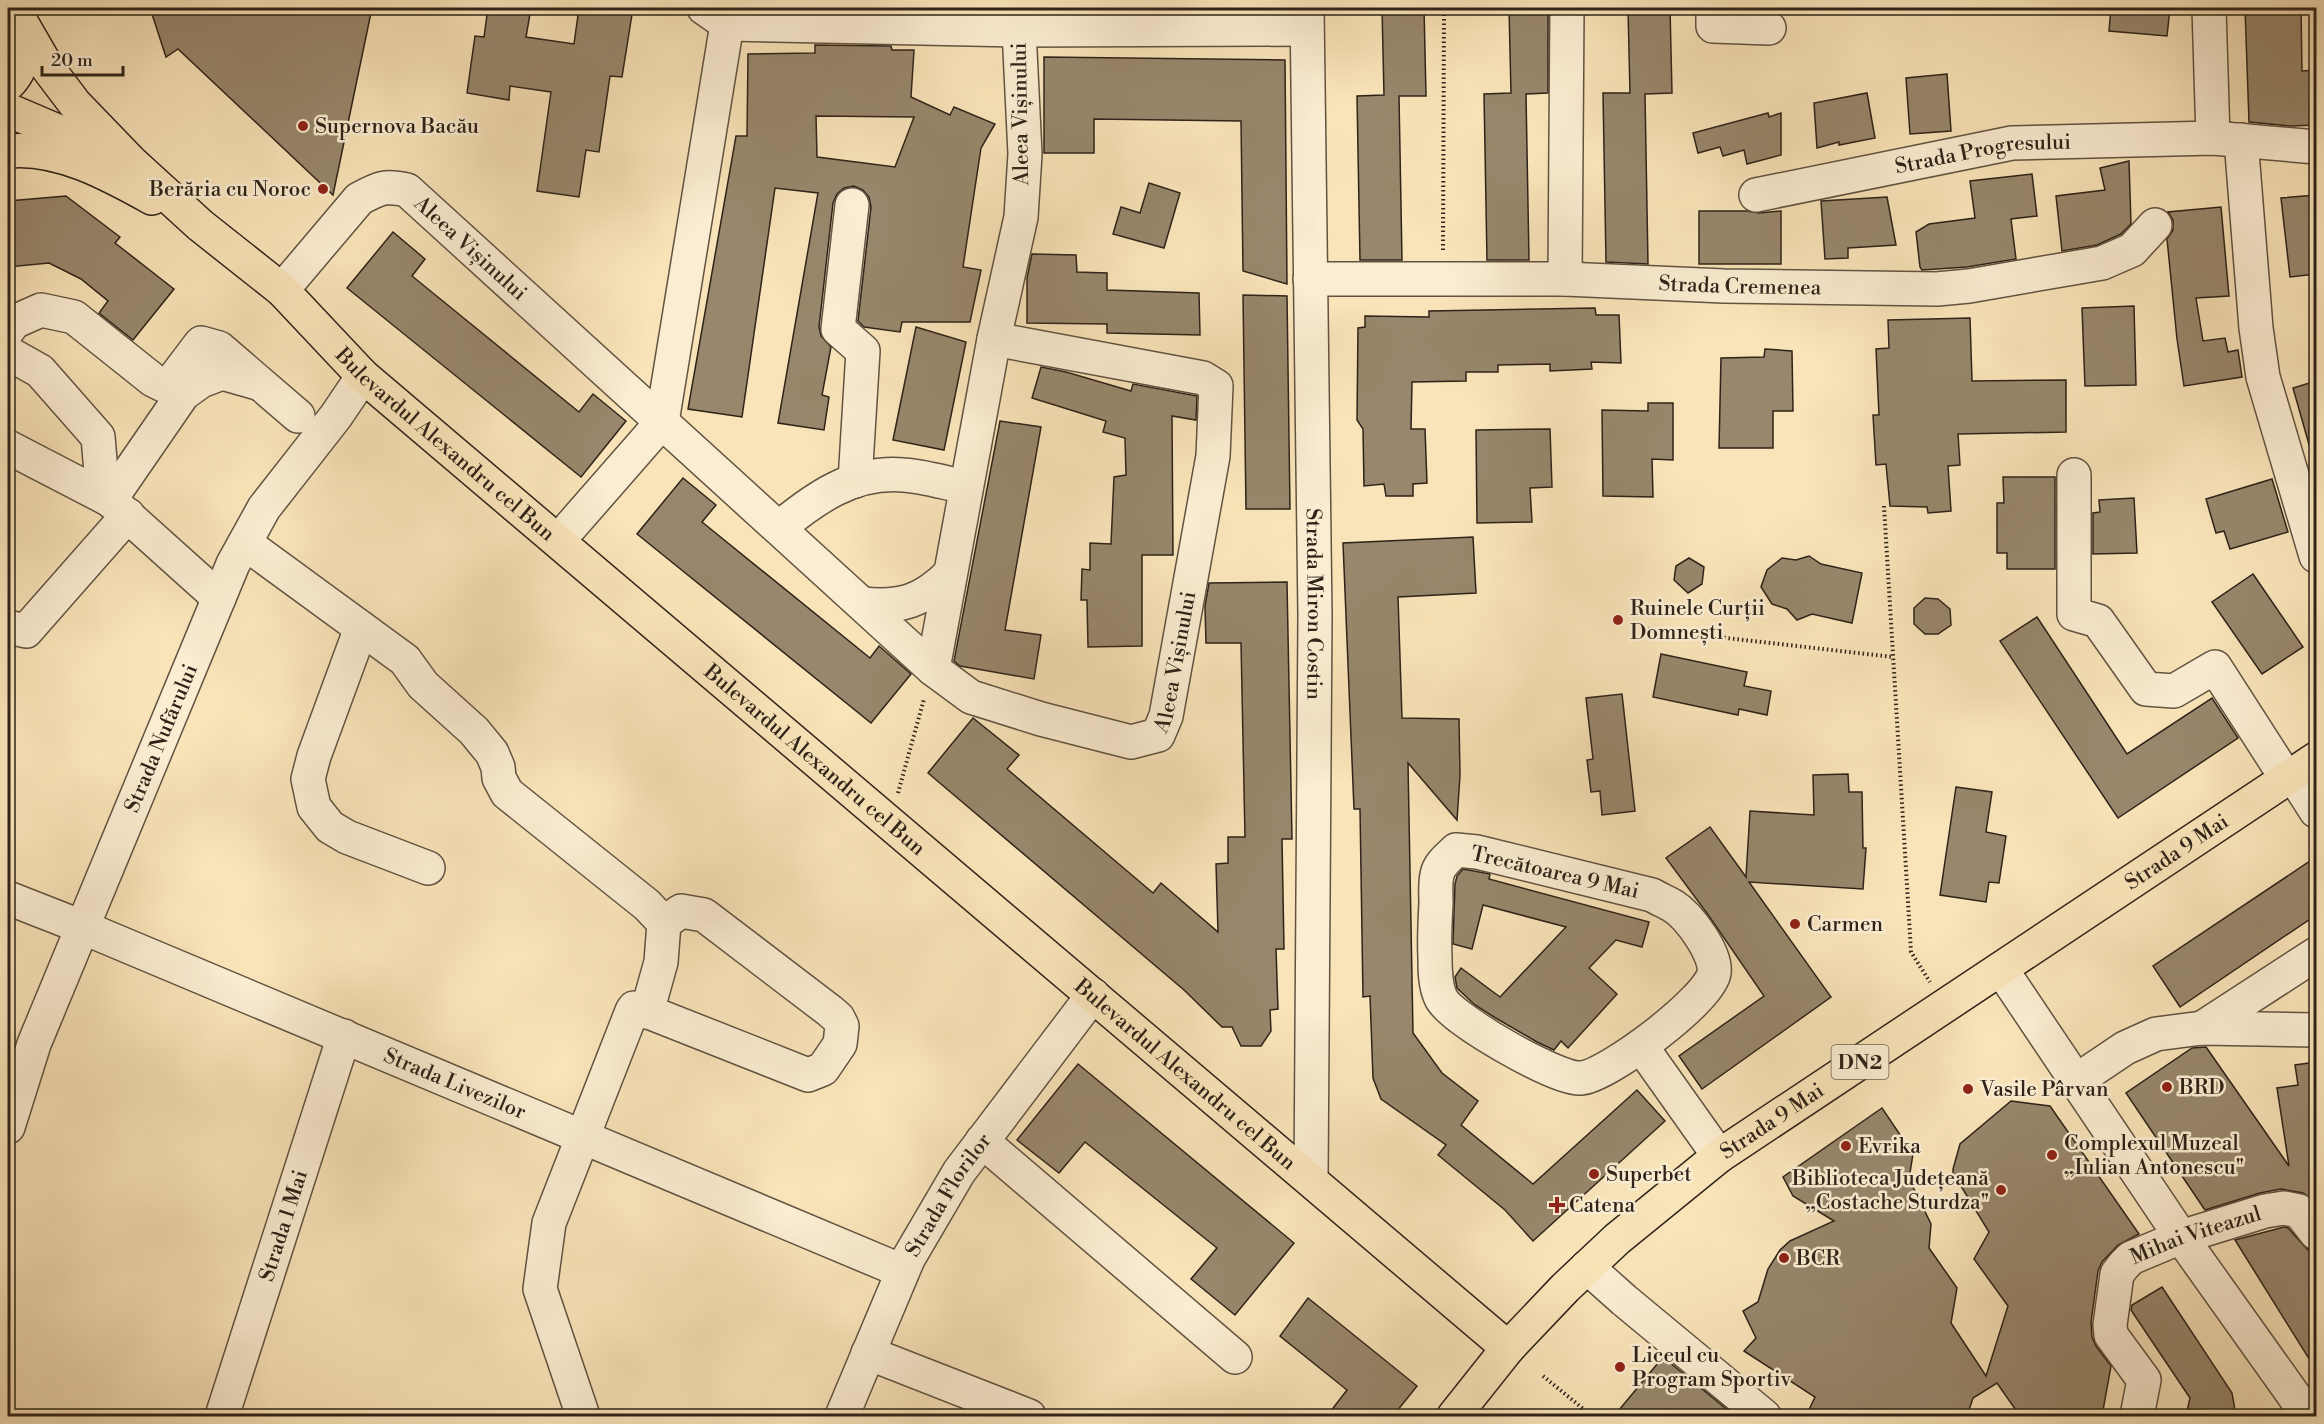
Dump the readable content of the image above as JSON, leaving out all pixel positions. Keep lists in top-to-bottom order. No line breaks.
{"streets":{"main road":["Bulevardul Alexandru cel Bun","Strada 9 Mai","DN2"],"street":["Aleea Vișinului","Strada Progresului","Strada Cremenea","Strada Miron Costin","Strada Nufărului","Trecătoarea 9 Mai","Strada Livezilor","Strada Florilor","Strada 1 Mai","Mihai Viteazul"]},"crossings":[["Aleea Vișinului","Bulevardul Alexandru cel Bun"],["Aleea Vișinului","Strada Miron Costin"],["Strada Cremenea","Strada Miron Costin"],["Bulevardul Alexandru cel Bun","Strada Miron Costin"],["Bulevardul Alexandru cel Bun","Strada Nufărului"],["Bulevardul Alexandru cel Bun","Strada 9 Mai"],["Bulevardul Alexandru cel Bun","Strada Florilor"],["Strada Nufărului","Strada Livezilor"],["Strada Livezilor","Strada Florilor"],["Strada Livezilor","Strada 1 Mai"]],"places":{"other":["Supernova Bacău","Berăria cu Noroc","Ruinele Curții Domnești","Carmen","BRD","Vasile Pârvan","Evrika","Complexul Muzeal „Iulian Antonescu\"","Superbet","Biblioteca Județeană „Costache Sturdza\"","BCR","Liceul cu Program Sportiv"],"health":["Catena"]},"scale_bar":"20 m"}
